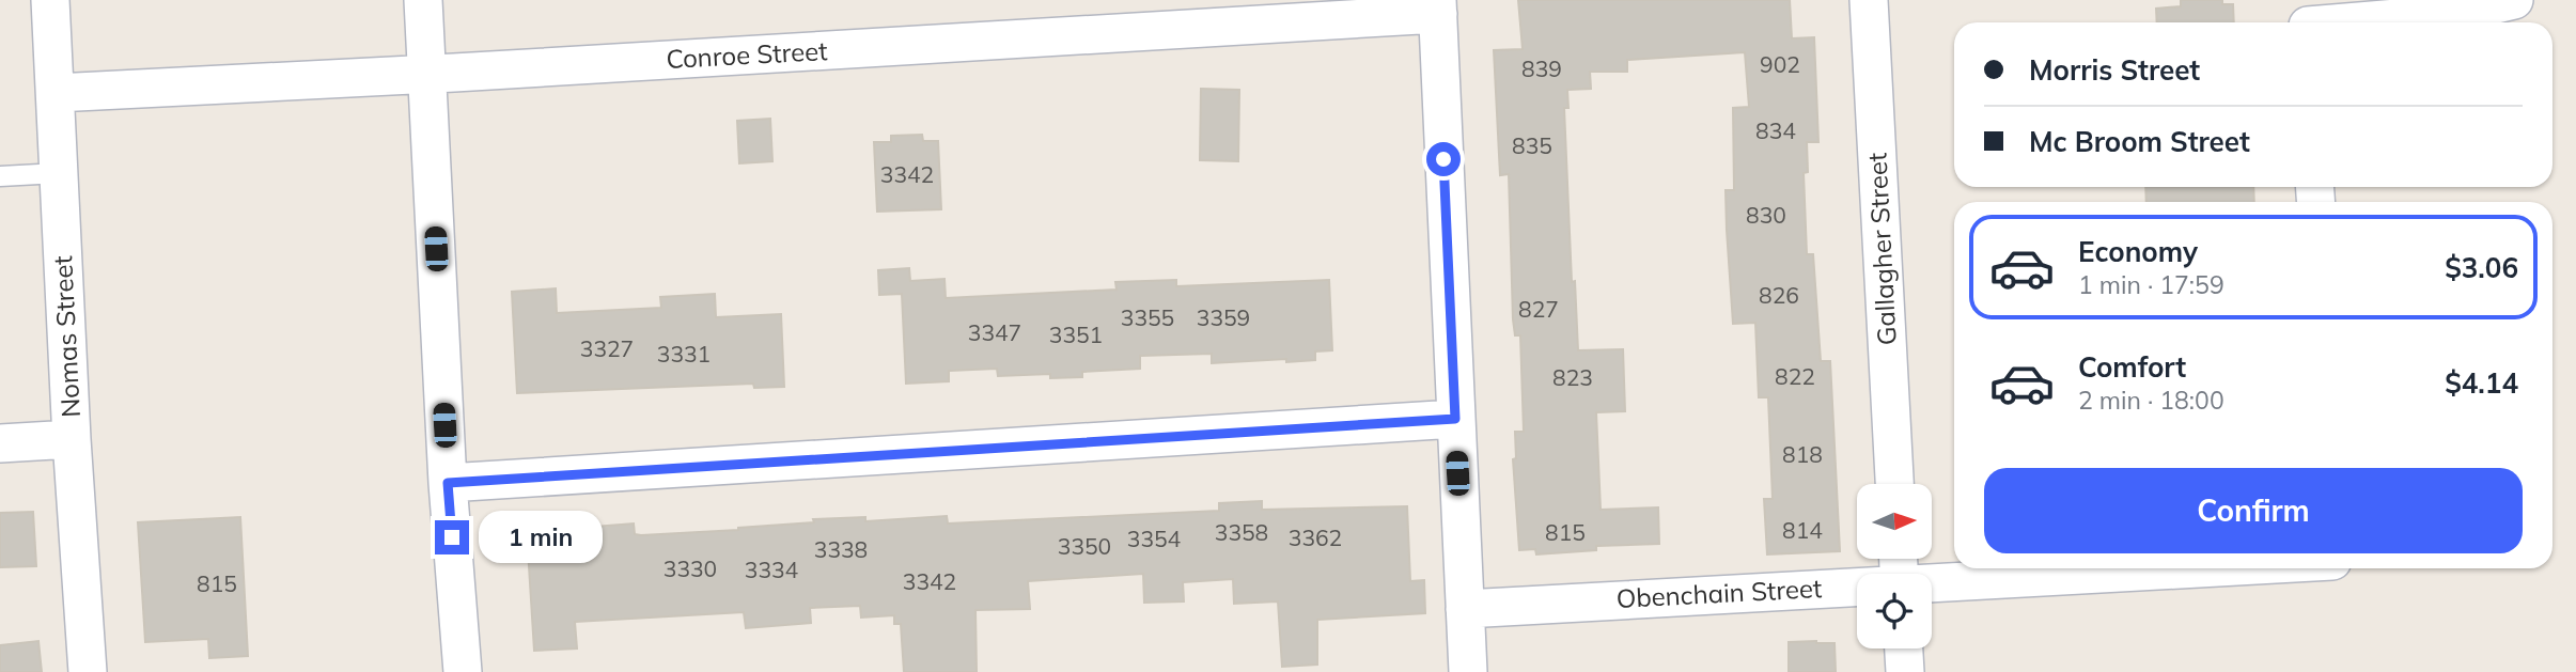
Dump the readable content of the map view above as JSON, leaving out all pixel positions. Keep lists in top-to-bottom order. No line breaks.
{"streets":{"street":["Conroe Street","Gallagher Street","Nomas Street","Obenchain Street"]},"crossings":[["Conroe Street","Nomas Street"]],"house_numbers":["902","839","834","835","3342","830","826","827","3355","3359","3347","3351","3327","3331","822","823","818","814","3358","815","3362","3354","3350","3338","3330","3334","3342","815"],"north":"right","page":{"banner":["Morris Street","Mc Broom Street"],"list":[{"name":"Economy","note":"1 min · 17:59","value":"$3.06"},{"name":"Comfort","note":"2 min · 18:00","value":"$4.14"}],"buttons":"Confirm","bubble":"1 min"}}
